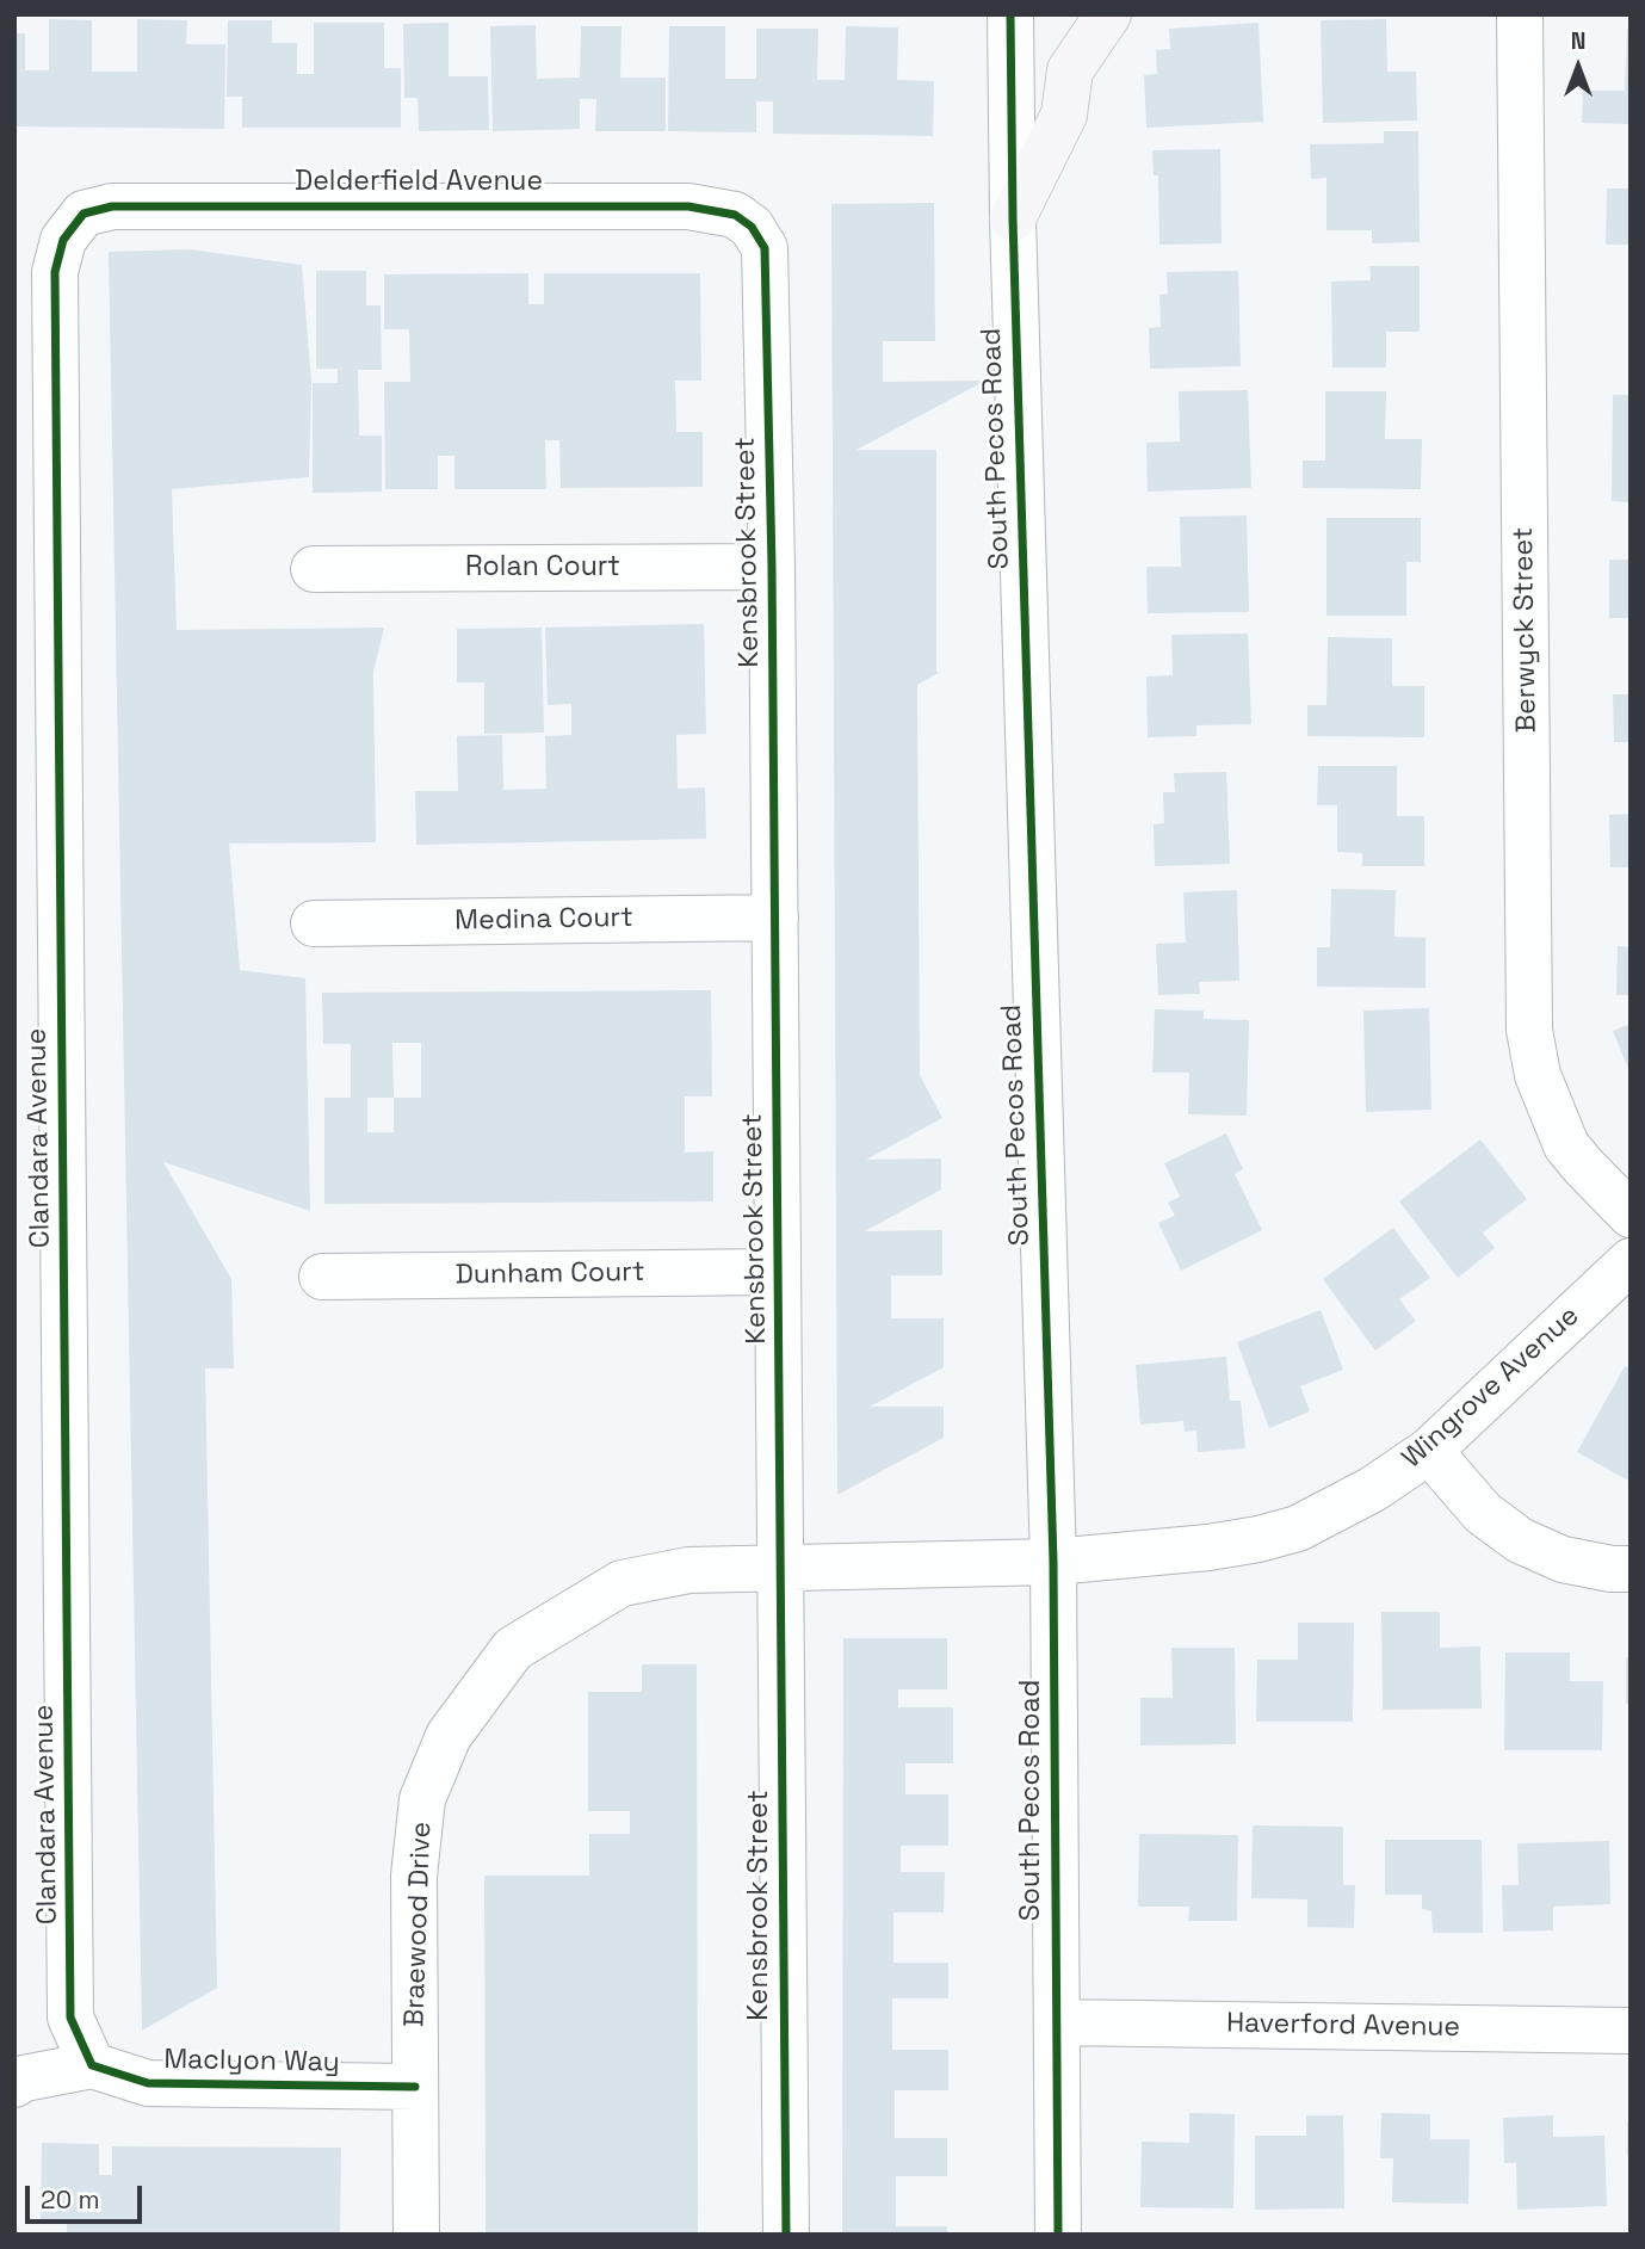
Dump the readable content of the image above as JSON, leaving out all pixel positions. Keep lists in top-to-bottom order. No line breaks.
{"streets":{"street":["Delderfield Avenue","South Pecos Road","Kensbrook Street","Rolan Court","Berwyck Street","Medina Court","Clandara Avenue","Dunham Court","Wingrove Avenue","Braewood Drive","Haverford Avenue","Maclyon Way"]},"crossings":[["Delderfield Avenue","Kensbrook Street"],["Delderfield Avenue","Clandara Avenue"],["South Pecos Road","Wingrove Avenue"],["South Pecos Road","Braewood Drive"],["South Pecos Road","Haverford Avenue"],["Kensbrook Street","Rolan Court"],["Kensbrook Street","Medina Court"],["Kensbrook Street","Dunham Court"],["Kensbrook Street","Braewood Drive"],["Clandara Avenue","Maclyon Way"],["Wingrove Avenue","Braewood Drive"],["Braewood Drive","Maclyon Way"]],"scale_bar":"20 m","north":"top"}
